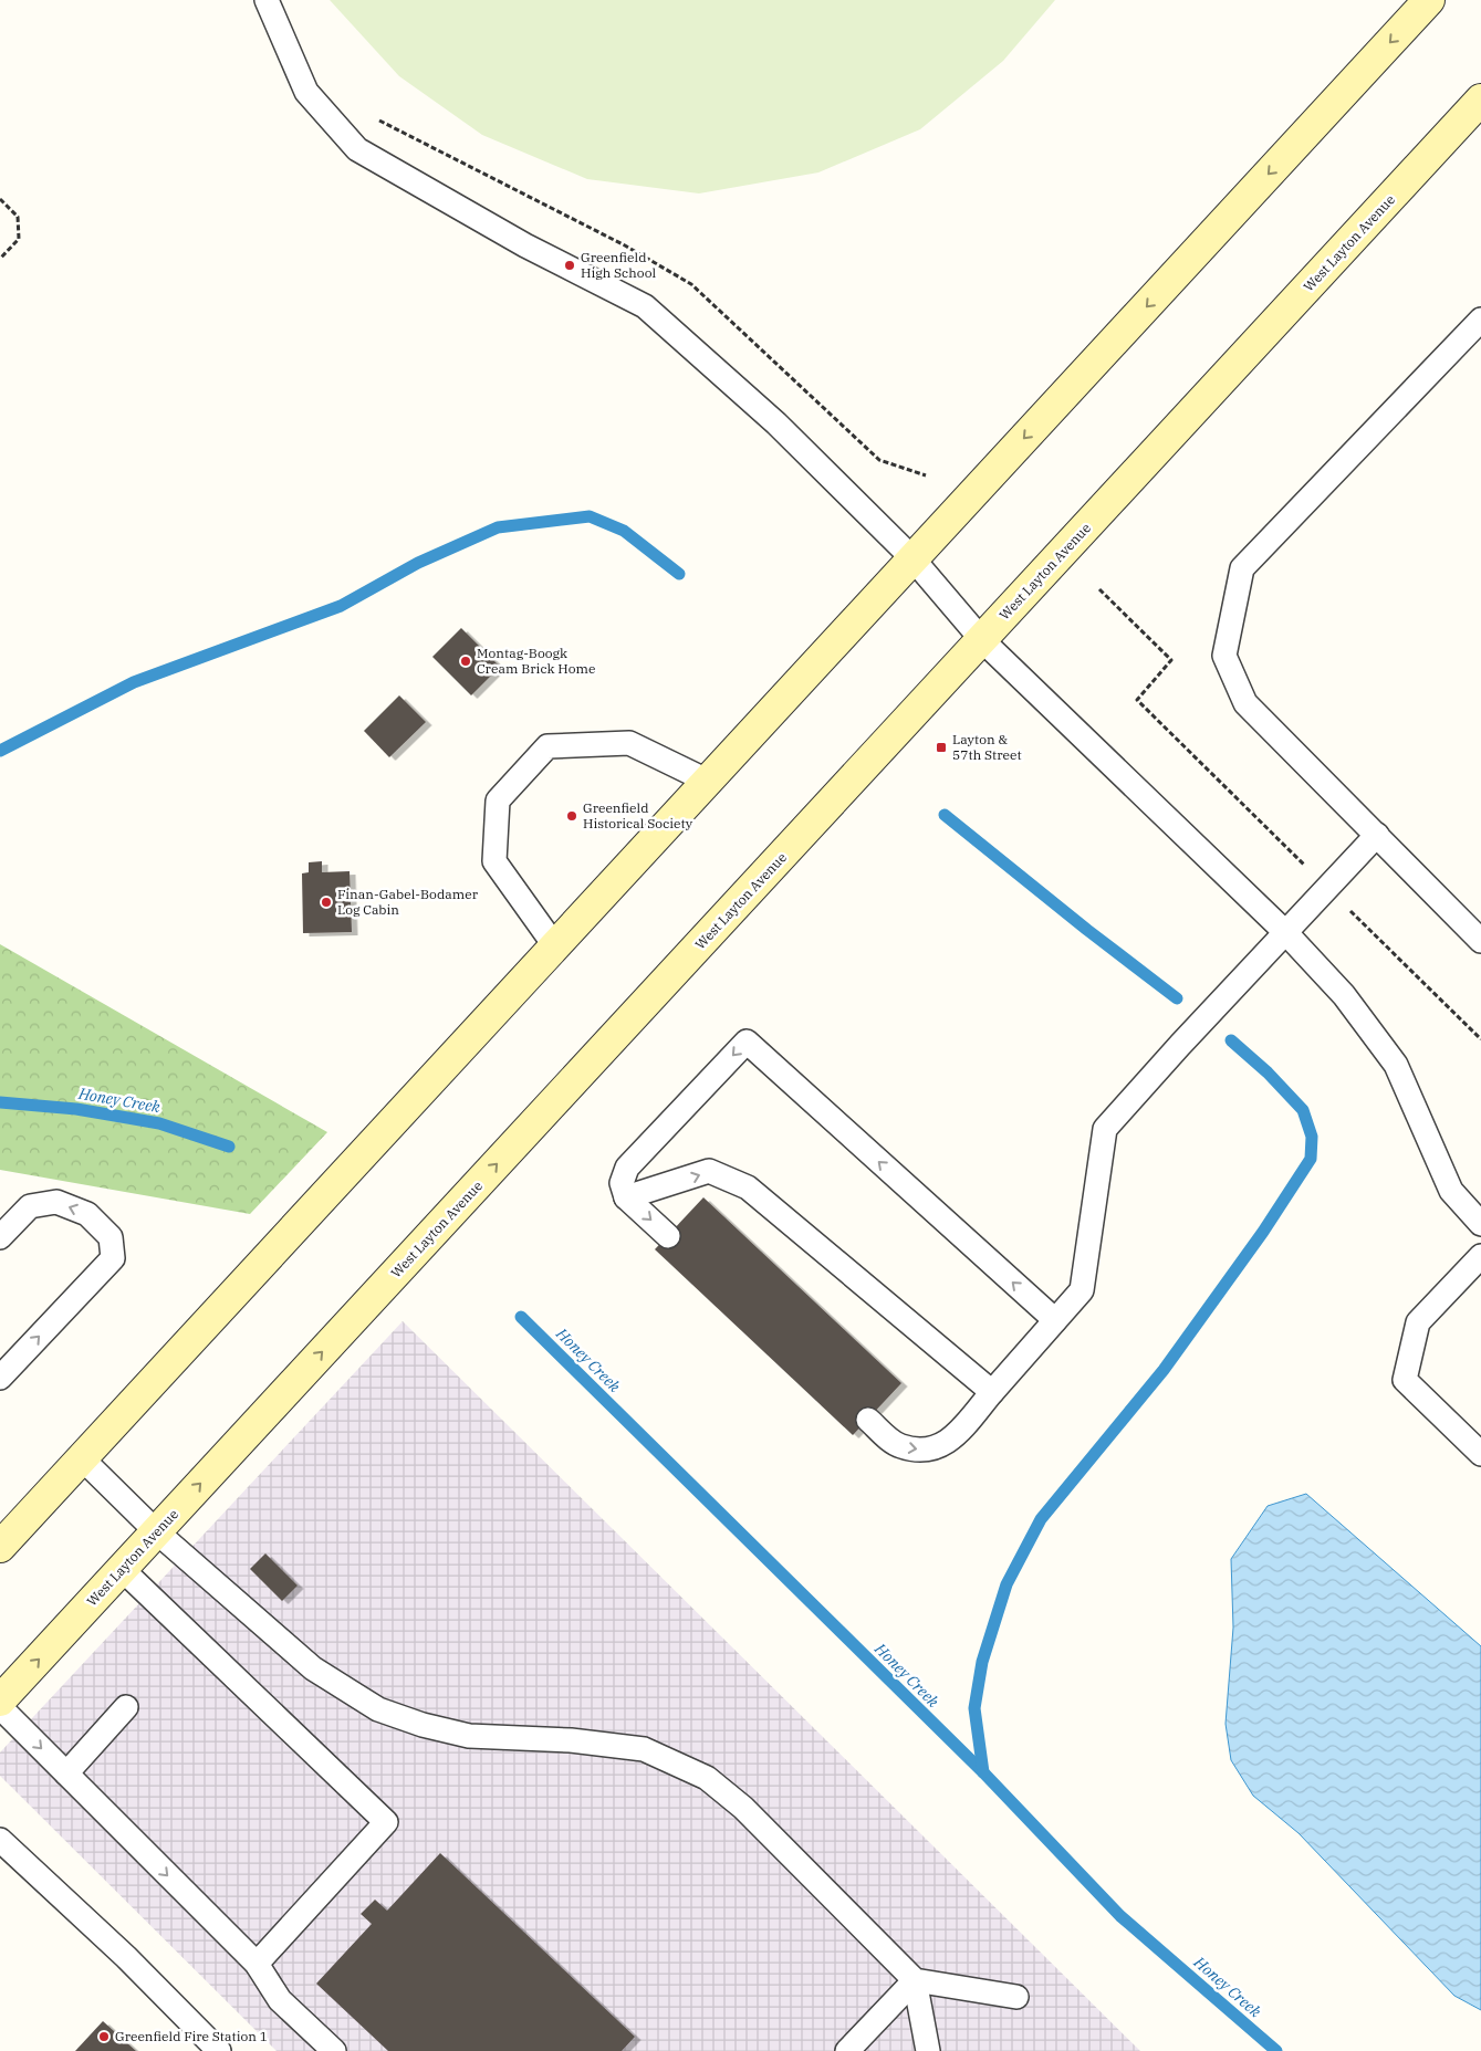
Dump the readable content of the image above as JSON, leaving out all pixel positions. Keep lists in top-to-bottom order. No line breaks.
{"streets":{"main road":["West Layton Avenue"]},"water":["Honey Creek"],"places":{"other":["Greenfield High School","Montag-Boogk Cream Brick Home","Greenfield Historical Society","Finan-Gabel-Bodamer Log Cabin","Greenfield Fire Station 1"],"transit":["Layton & 57th Street"]}}
